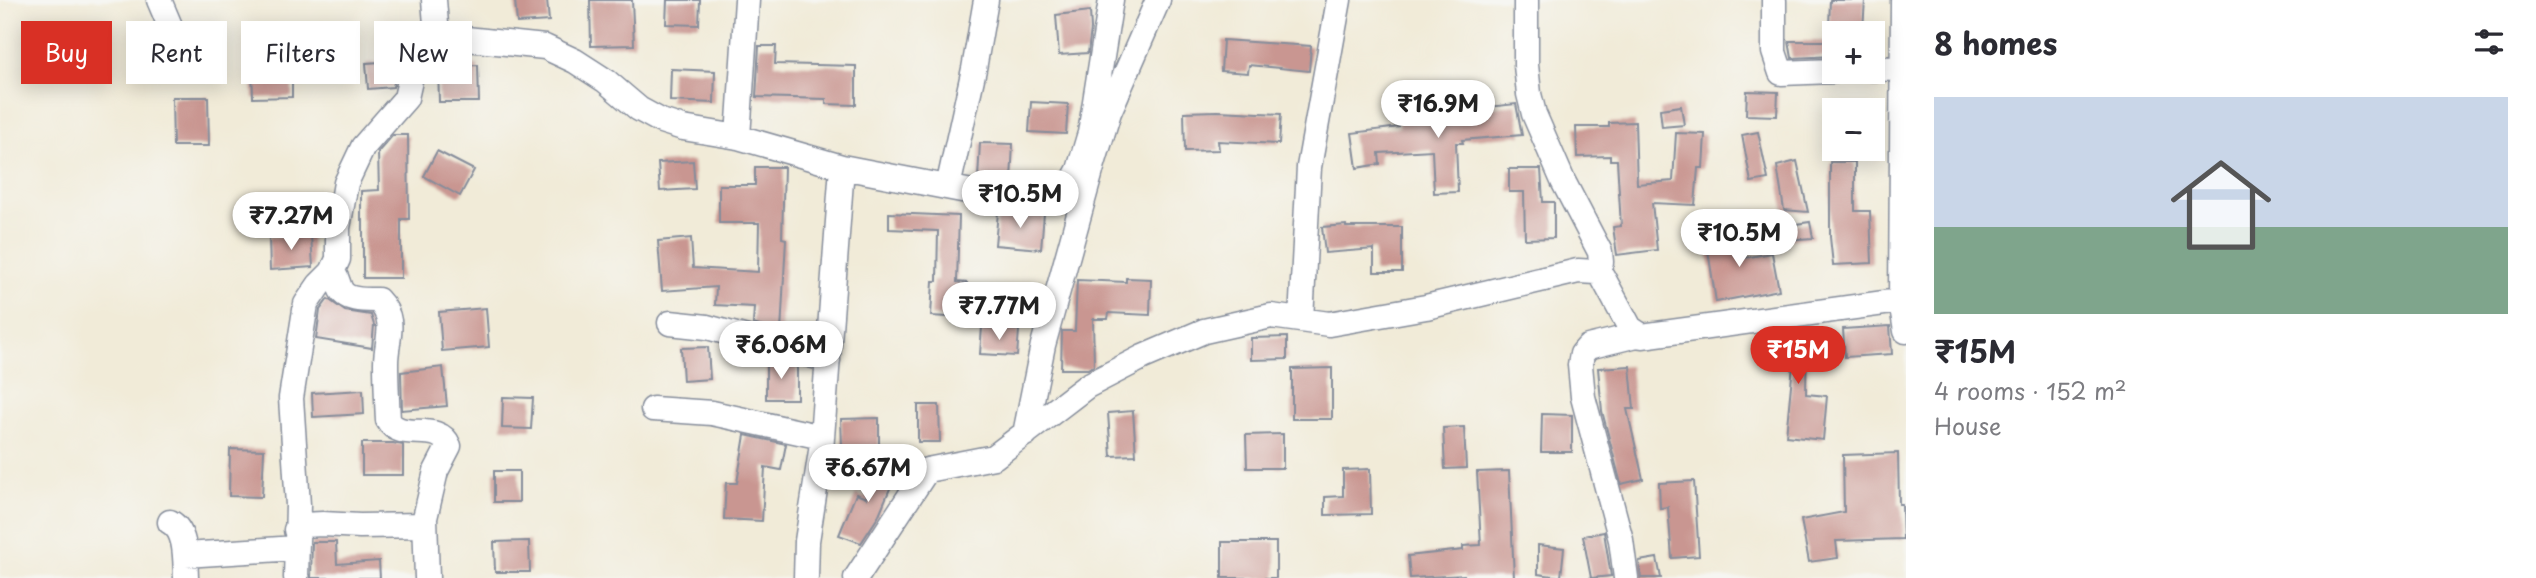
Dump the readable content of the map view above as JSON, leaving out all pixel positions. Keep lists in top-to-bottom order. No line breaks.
{"page":{"heading":"8 homes","map_buttons":["+","−"],"chip":["Buy","Rent","Filters","New"],"price":["₹16.9M","₹10.5M","₹7.27M","₹10.5M","₹7.77M","₹6.06M","₹15M","₹6.67M"],"list":[{"name":"₹15M","note":"4 rooms · 152 m² · House"}]}}
